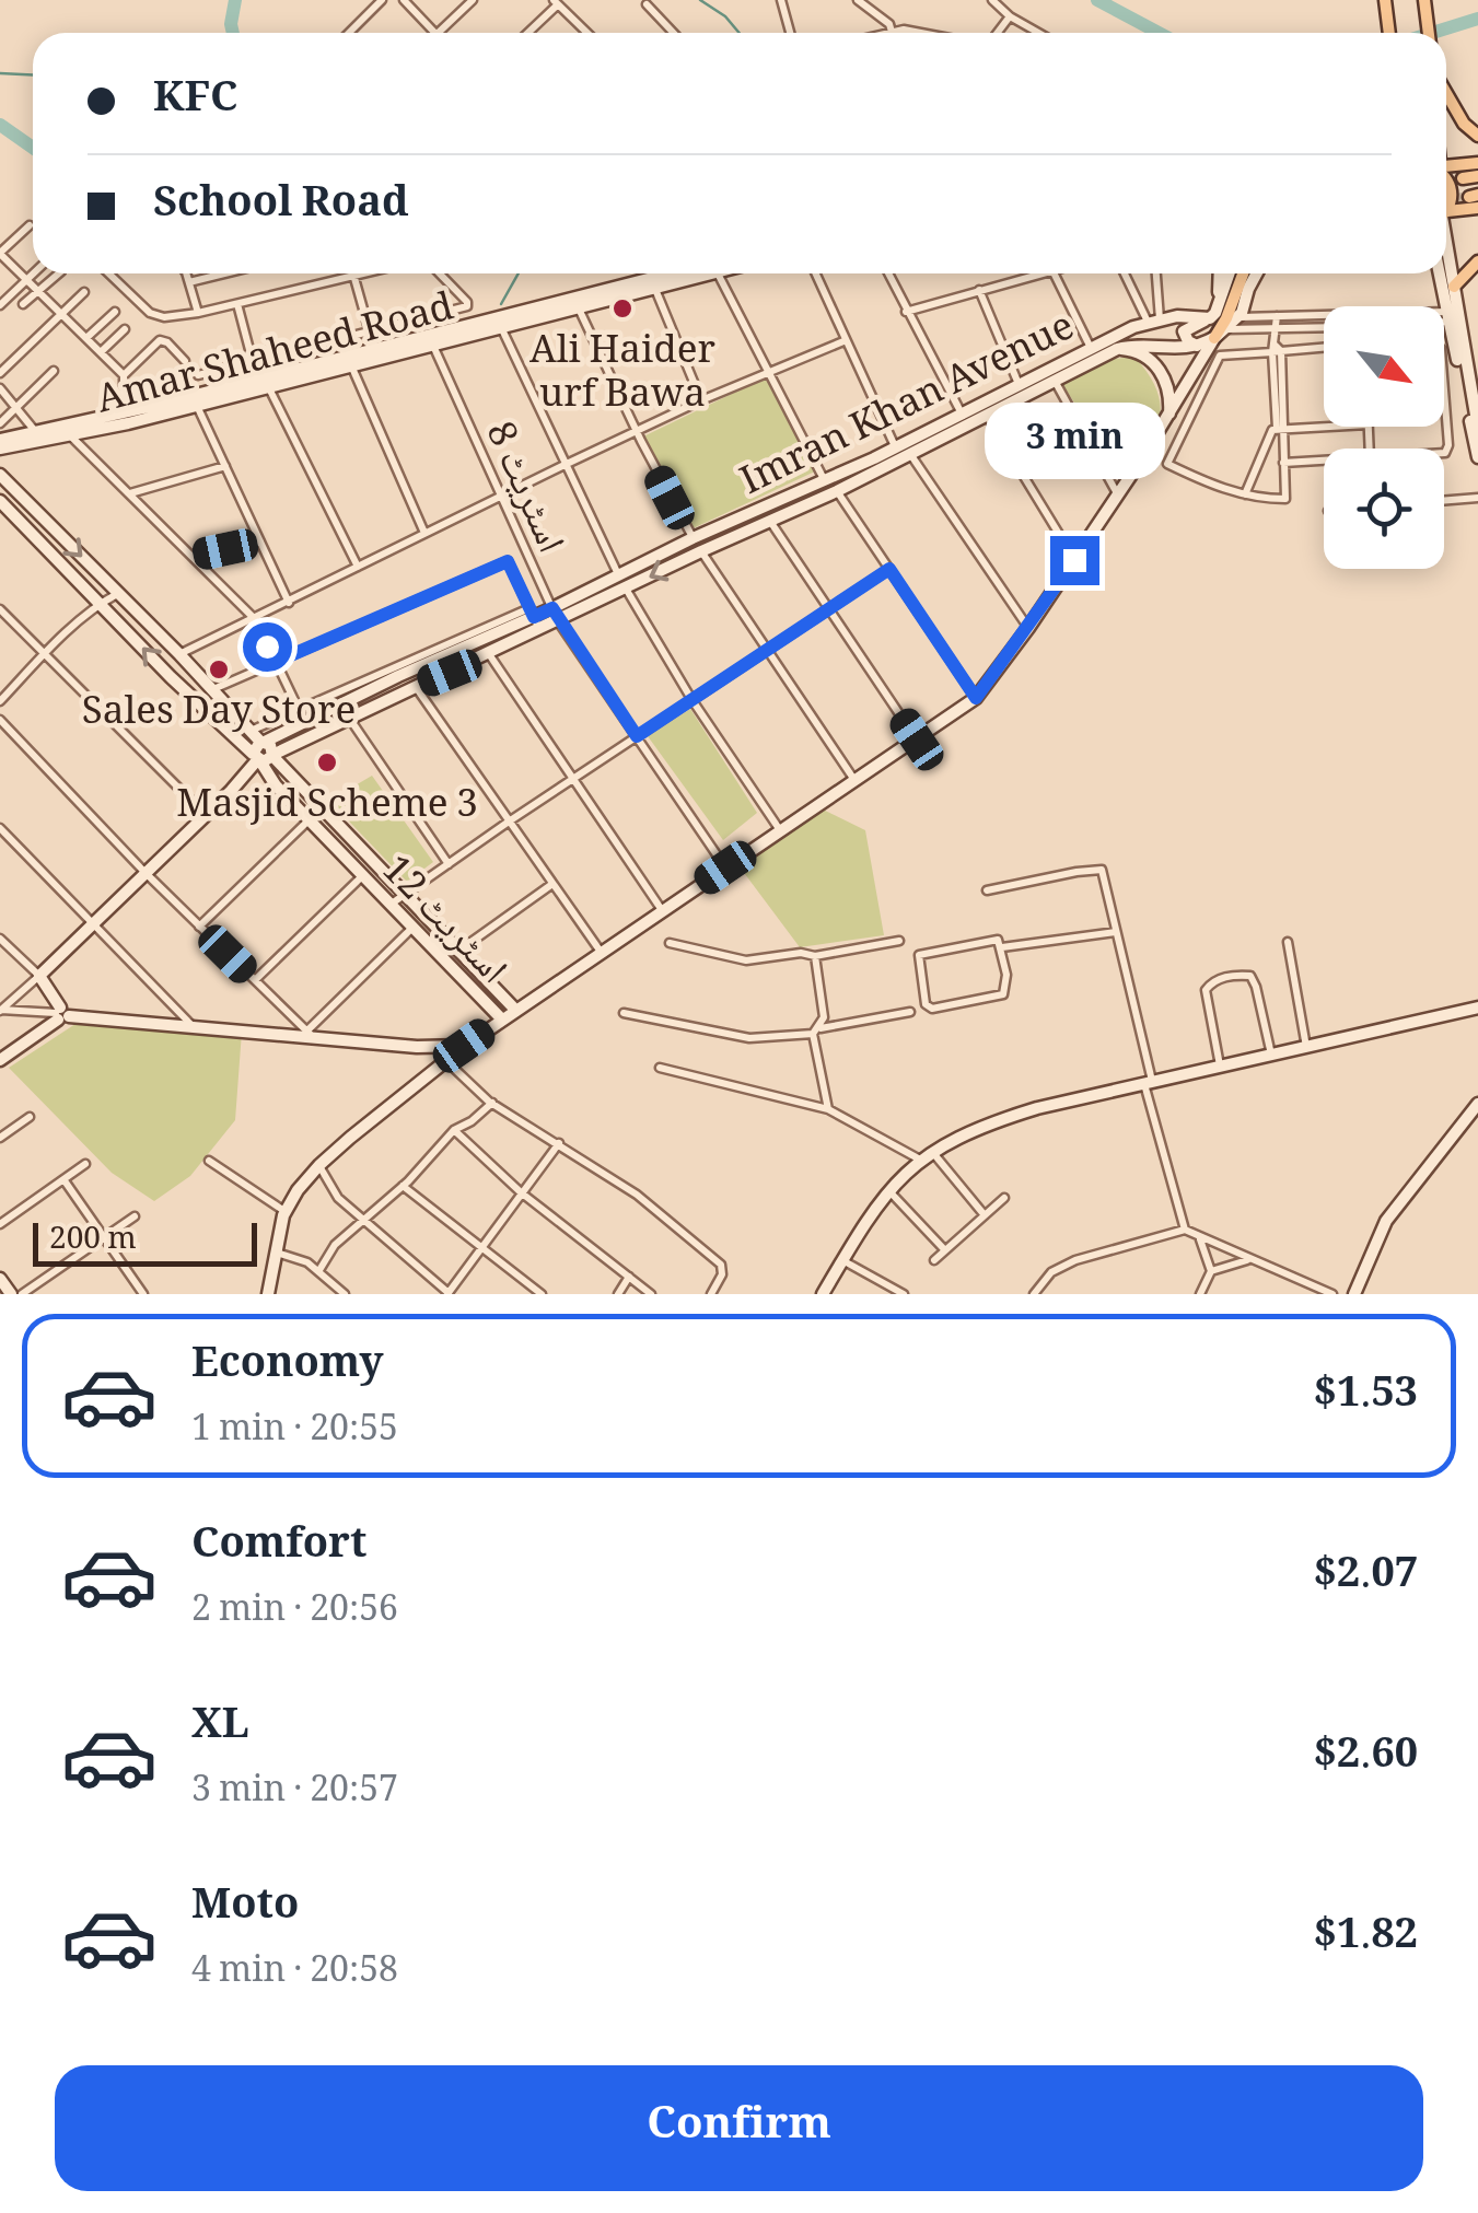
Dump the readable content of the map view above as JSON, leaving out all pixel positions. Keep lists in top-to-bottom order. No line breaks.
{"streets":{"street":["Amar Shaheed Road","Imran Khan Avenue","اسٹریٹ 8","اسٹریٹ 12"]},"crossings":[["Amar Shaheed Road","اسٹریٹ 8"],["Imran Khan Avenue","اسٹریٹ 8"],["Imran Khan Avenue","اسٹریٹ 12"]],"places":["Ali Haider urf Bawa","Sales Day Store","Masjid Scheme 3"],"scale_bar":"200 m","north":"bottom right","page":{"banner":["KFC","School Road"],"bubble":"3 min","scale":"200 m","list":[{"name":"Economy","note":"1 min · 20:55","value":"$1.53"},{"name":"Comfort","note":"2 min · 20:56","value":"$2.07"},{"name":"XL","note":"3 min · 20:57","value":"$2.60"},{"name":"Moto","note":"4 min · 20:58","value":"$1.82"}],"buttons":"Confirm"}}
